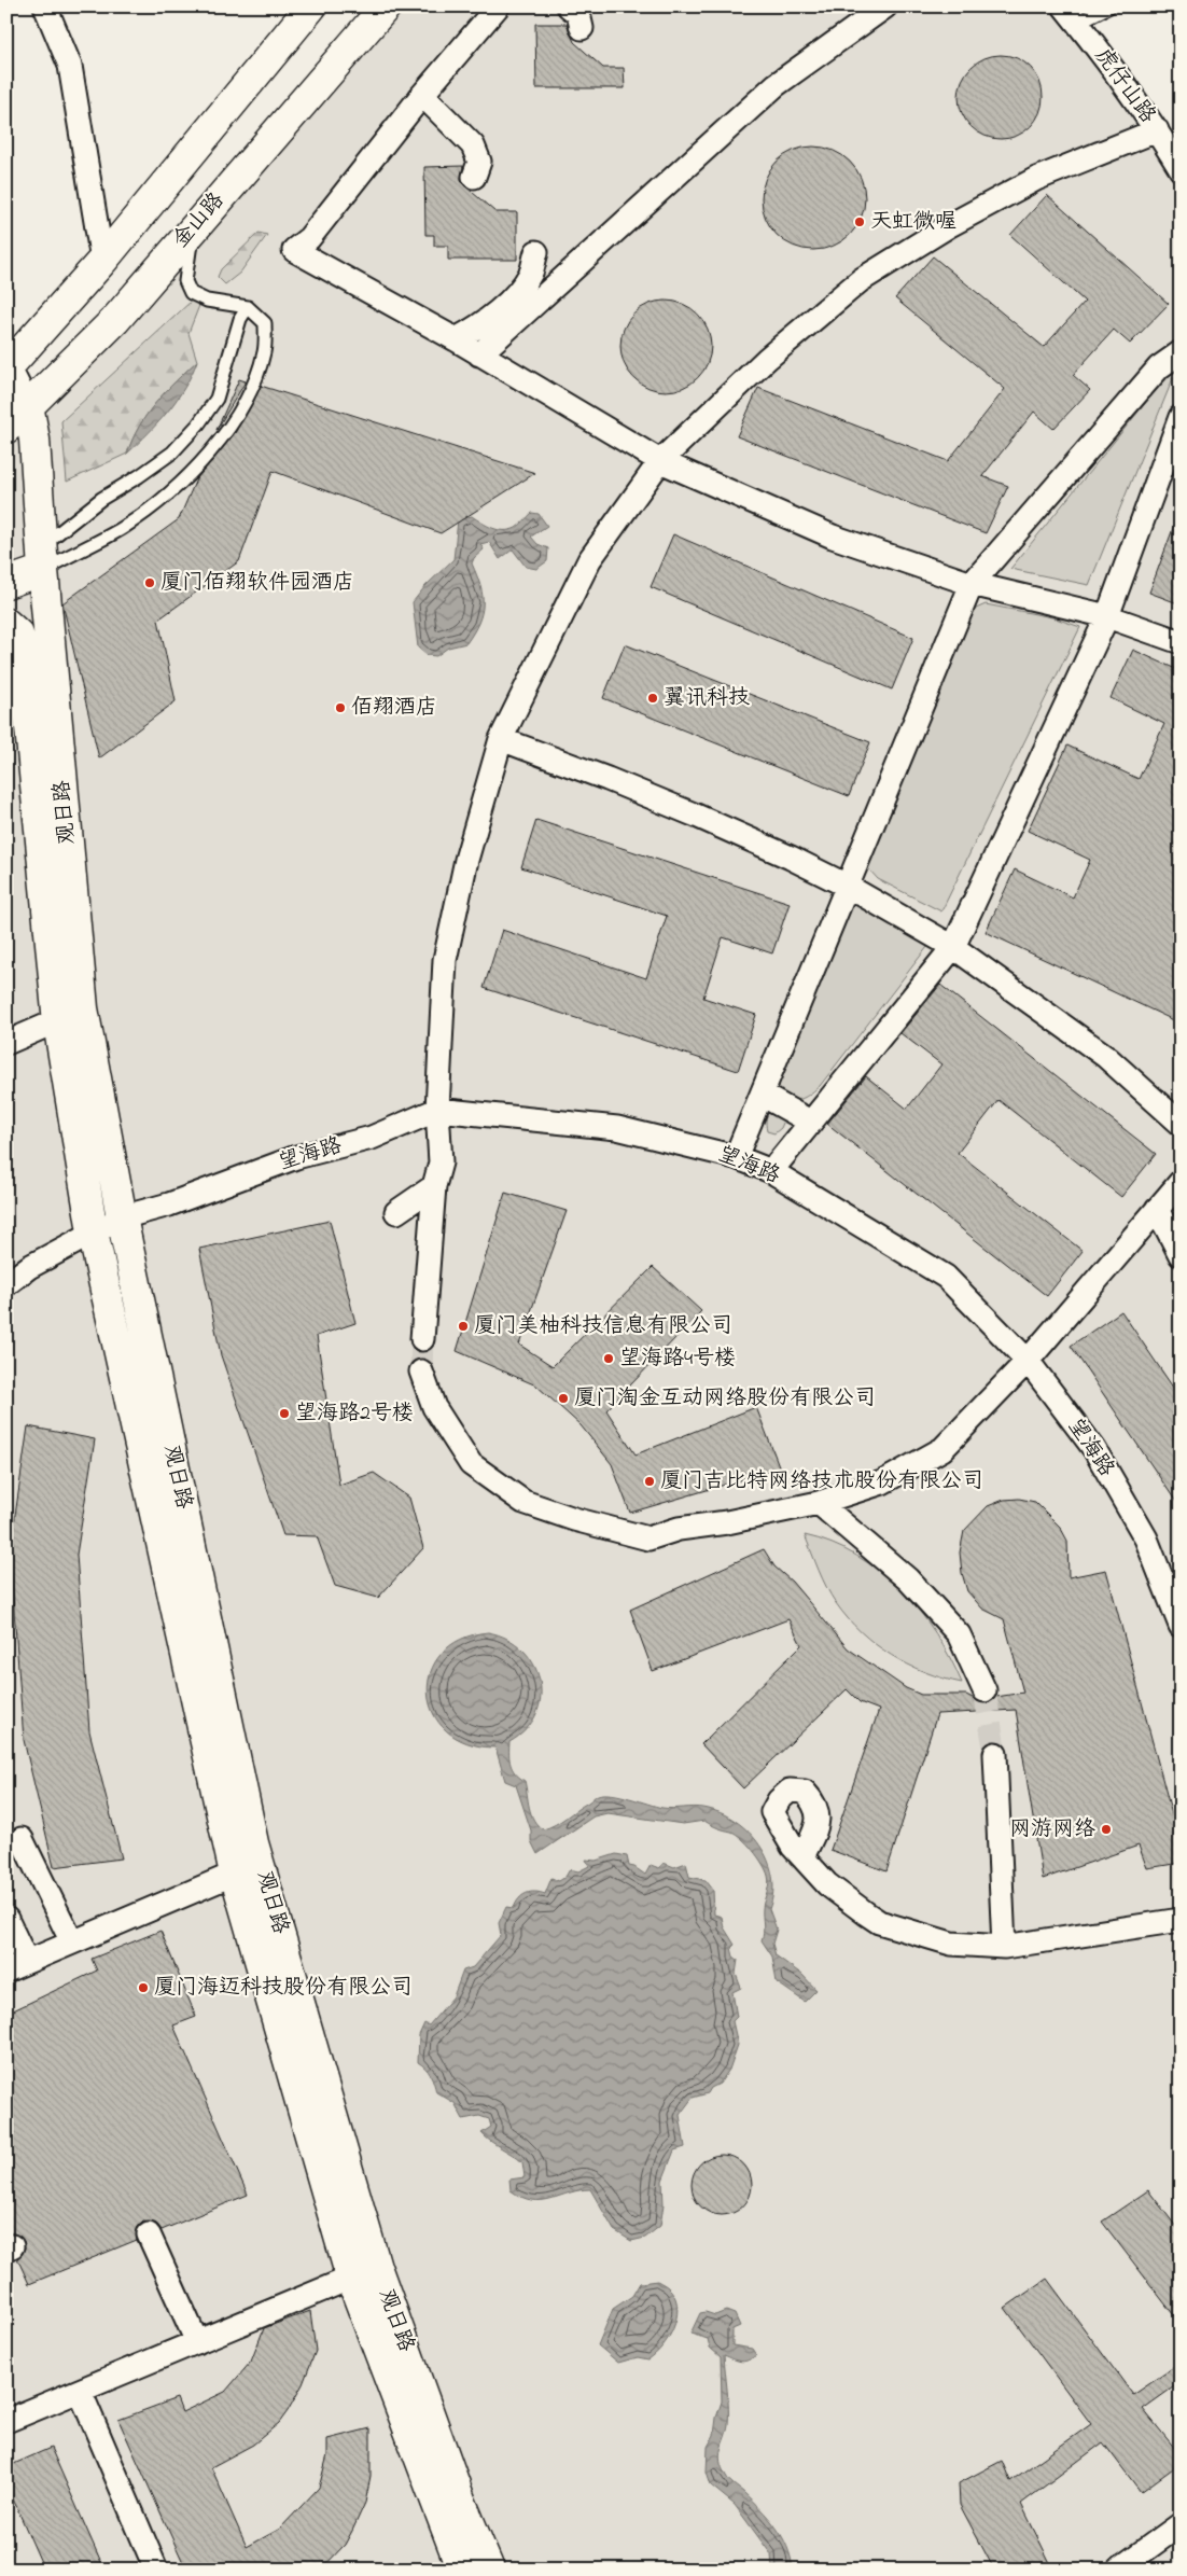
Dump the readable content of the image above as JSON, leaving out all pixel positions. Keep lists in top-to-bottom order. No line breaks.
{"streets":{"street":["虎仔山路","金山路","观日路","望海路"]},"crossings":[["金山路","观日路"],["观日路","望海路"]],"places":["天虹微喔","厦门佰翔软件园酒店","翼讯科技","佰翔酒店","厦门美柚科技信息有限公司","望海路4号楼","厦门淘金互动网络股份有限公司","望海路2号楼","厦门吉比特网络技术股份有限公司","网游网络","厦门海迈科技股份有限公司"]}
